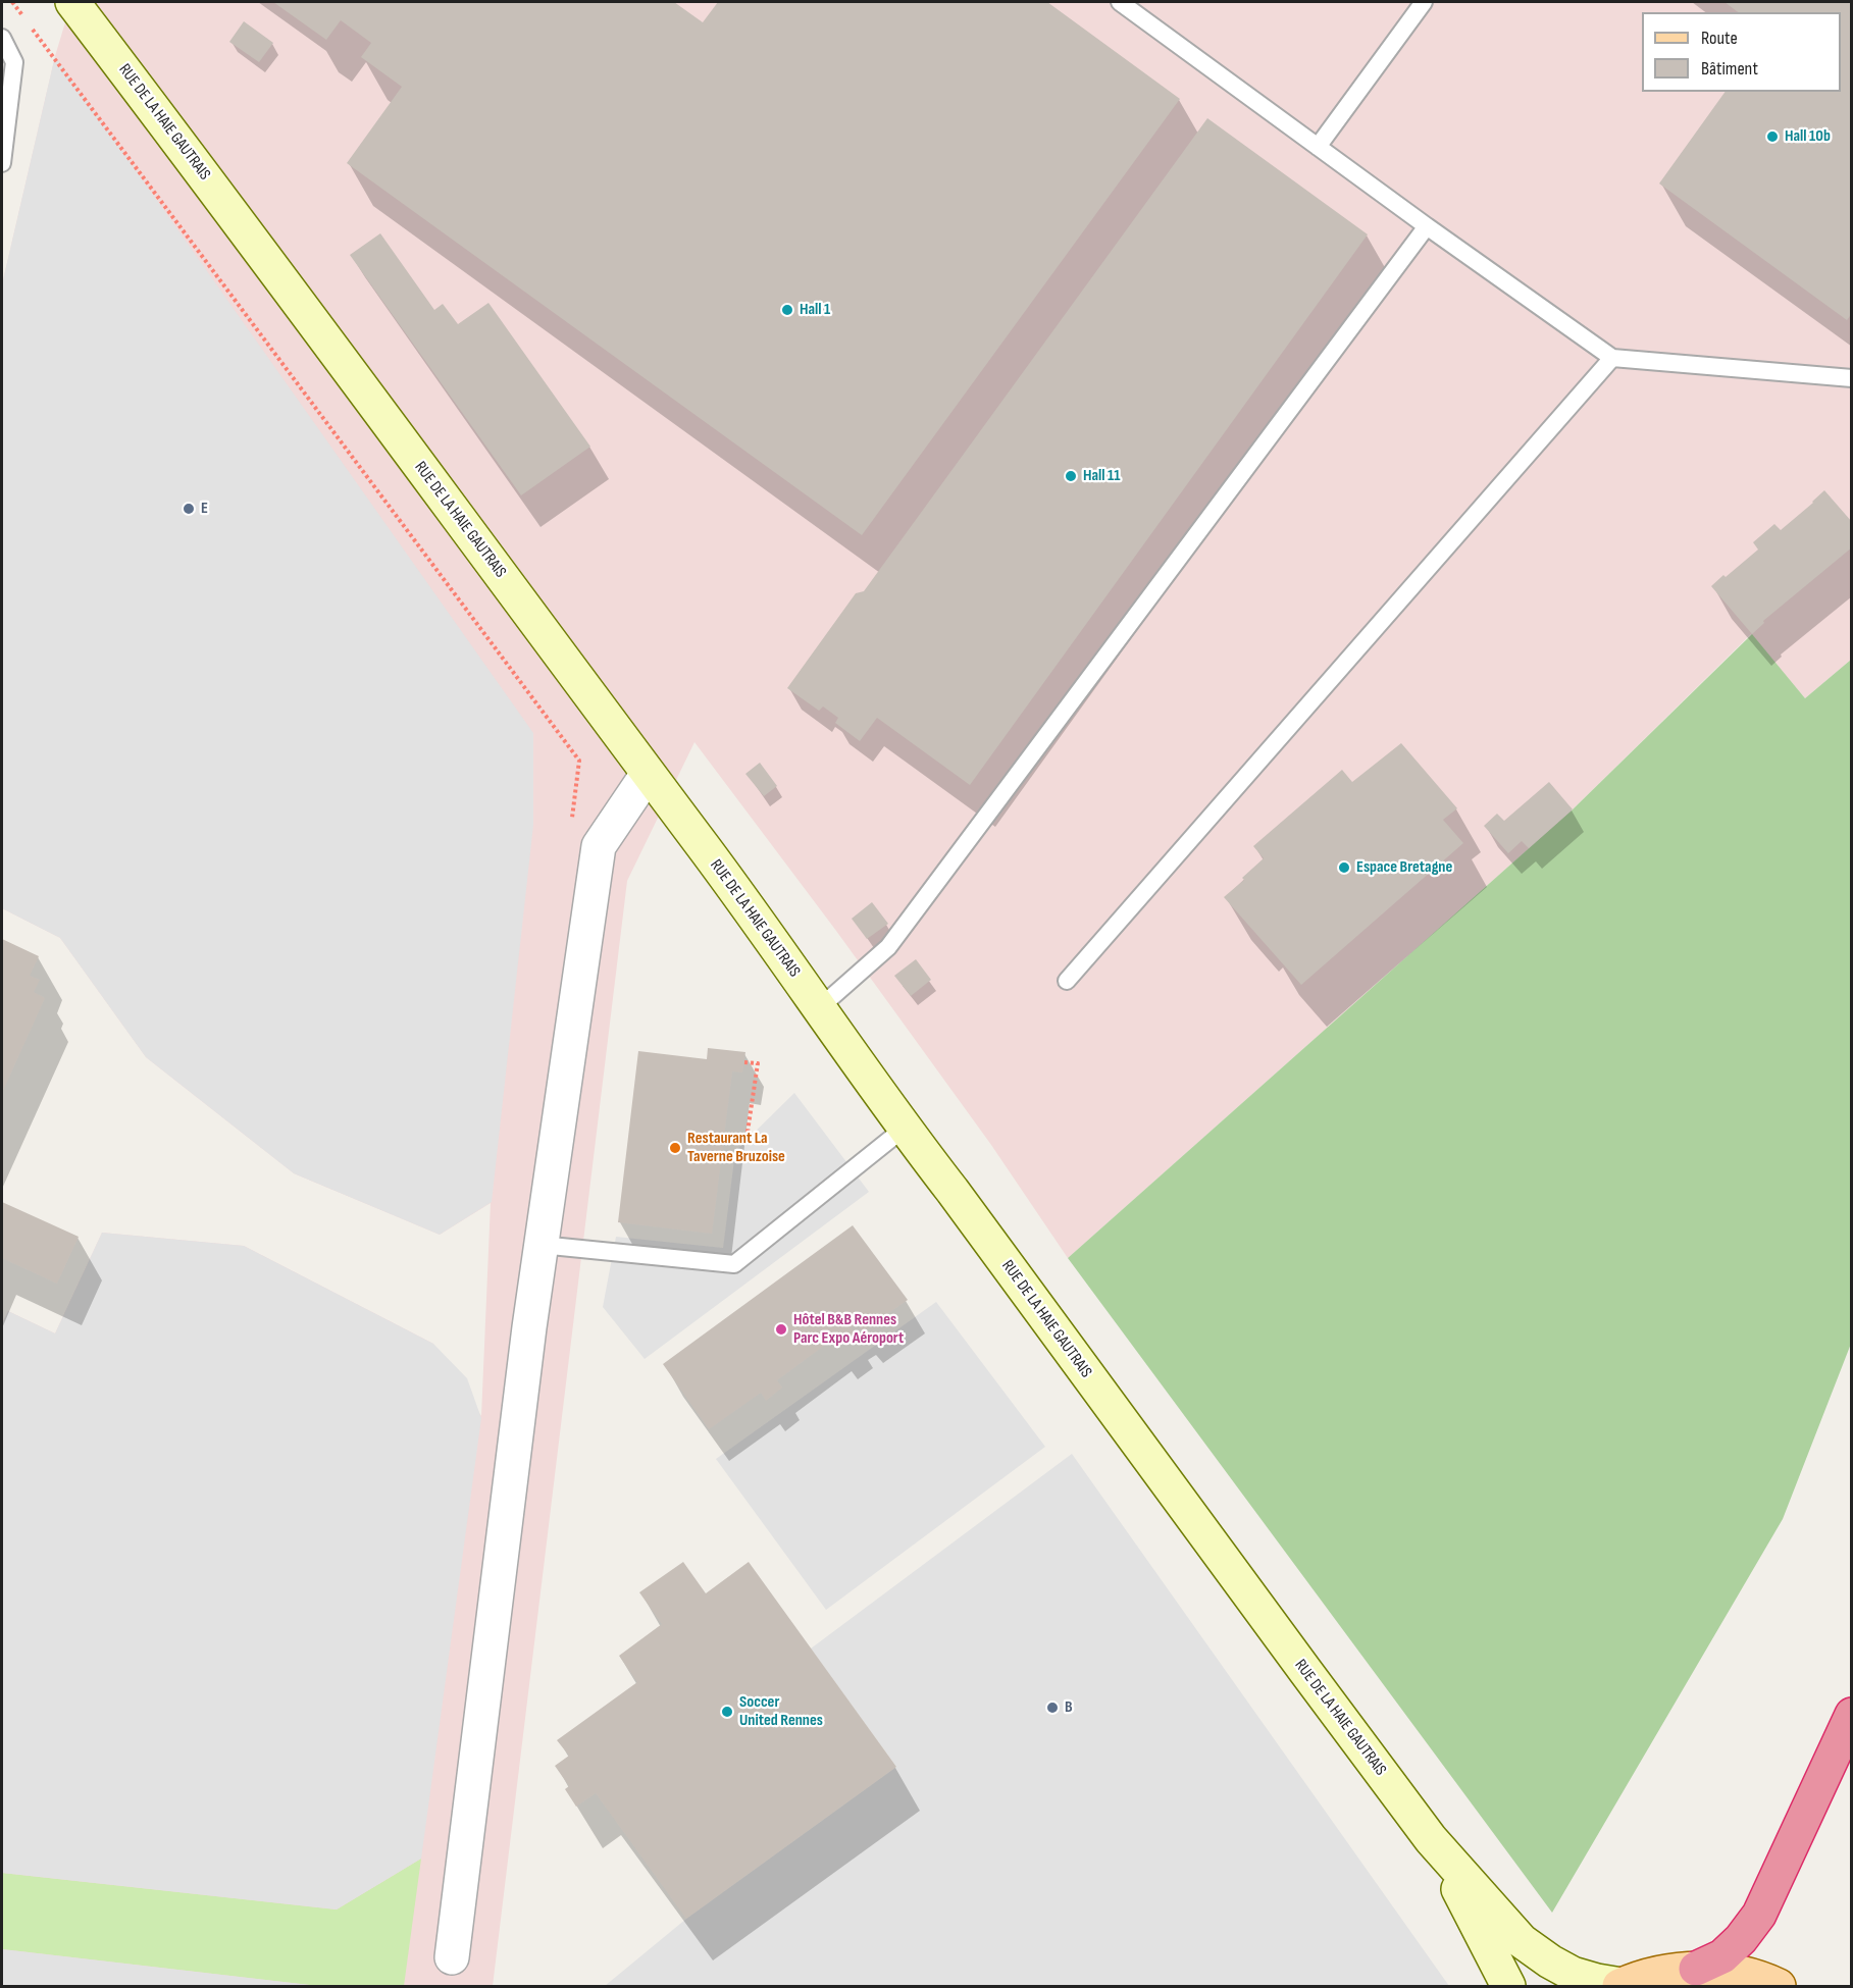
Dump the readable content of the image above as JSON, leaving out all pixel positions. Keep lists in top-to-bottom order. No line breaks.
{"streets":{"street":["RUE DE LA HAIE GAUTRAIS"]},"places":["Hall 10b","Hall 1","Hall 11","E","Espace Bretagne","Restaurant La Taverne Bruzoise","Hôtel B&B Rennes Parc Expo Aéroport","B","Soccer United Rennes"],"legend":["Route","Bâtiment"]}
